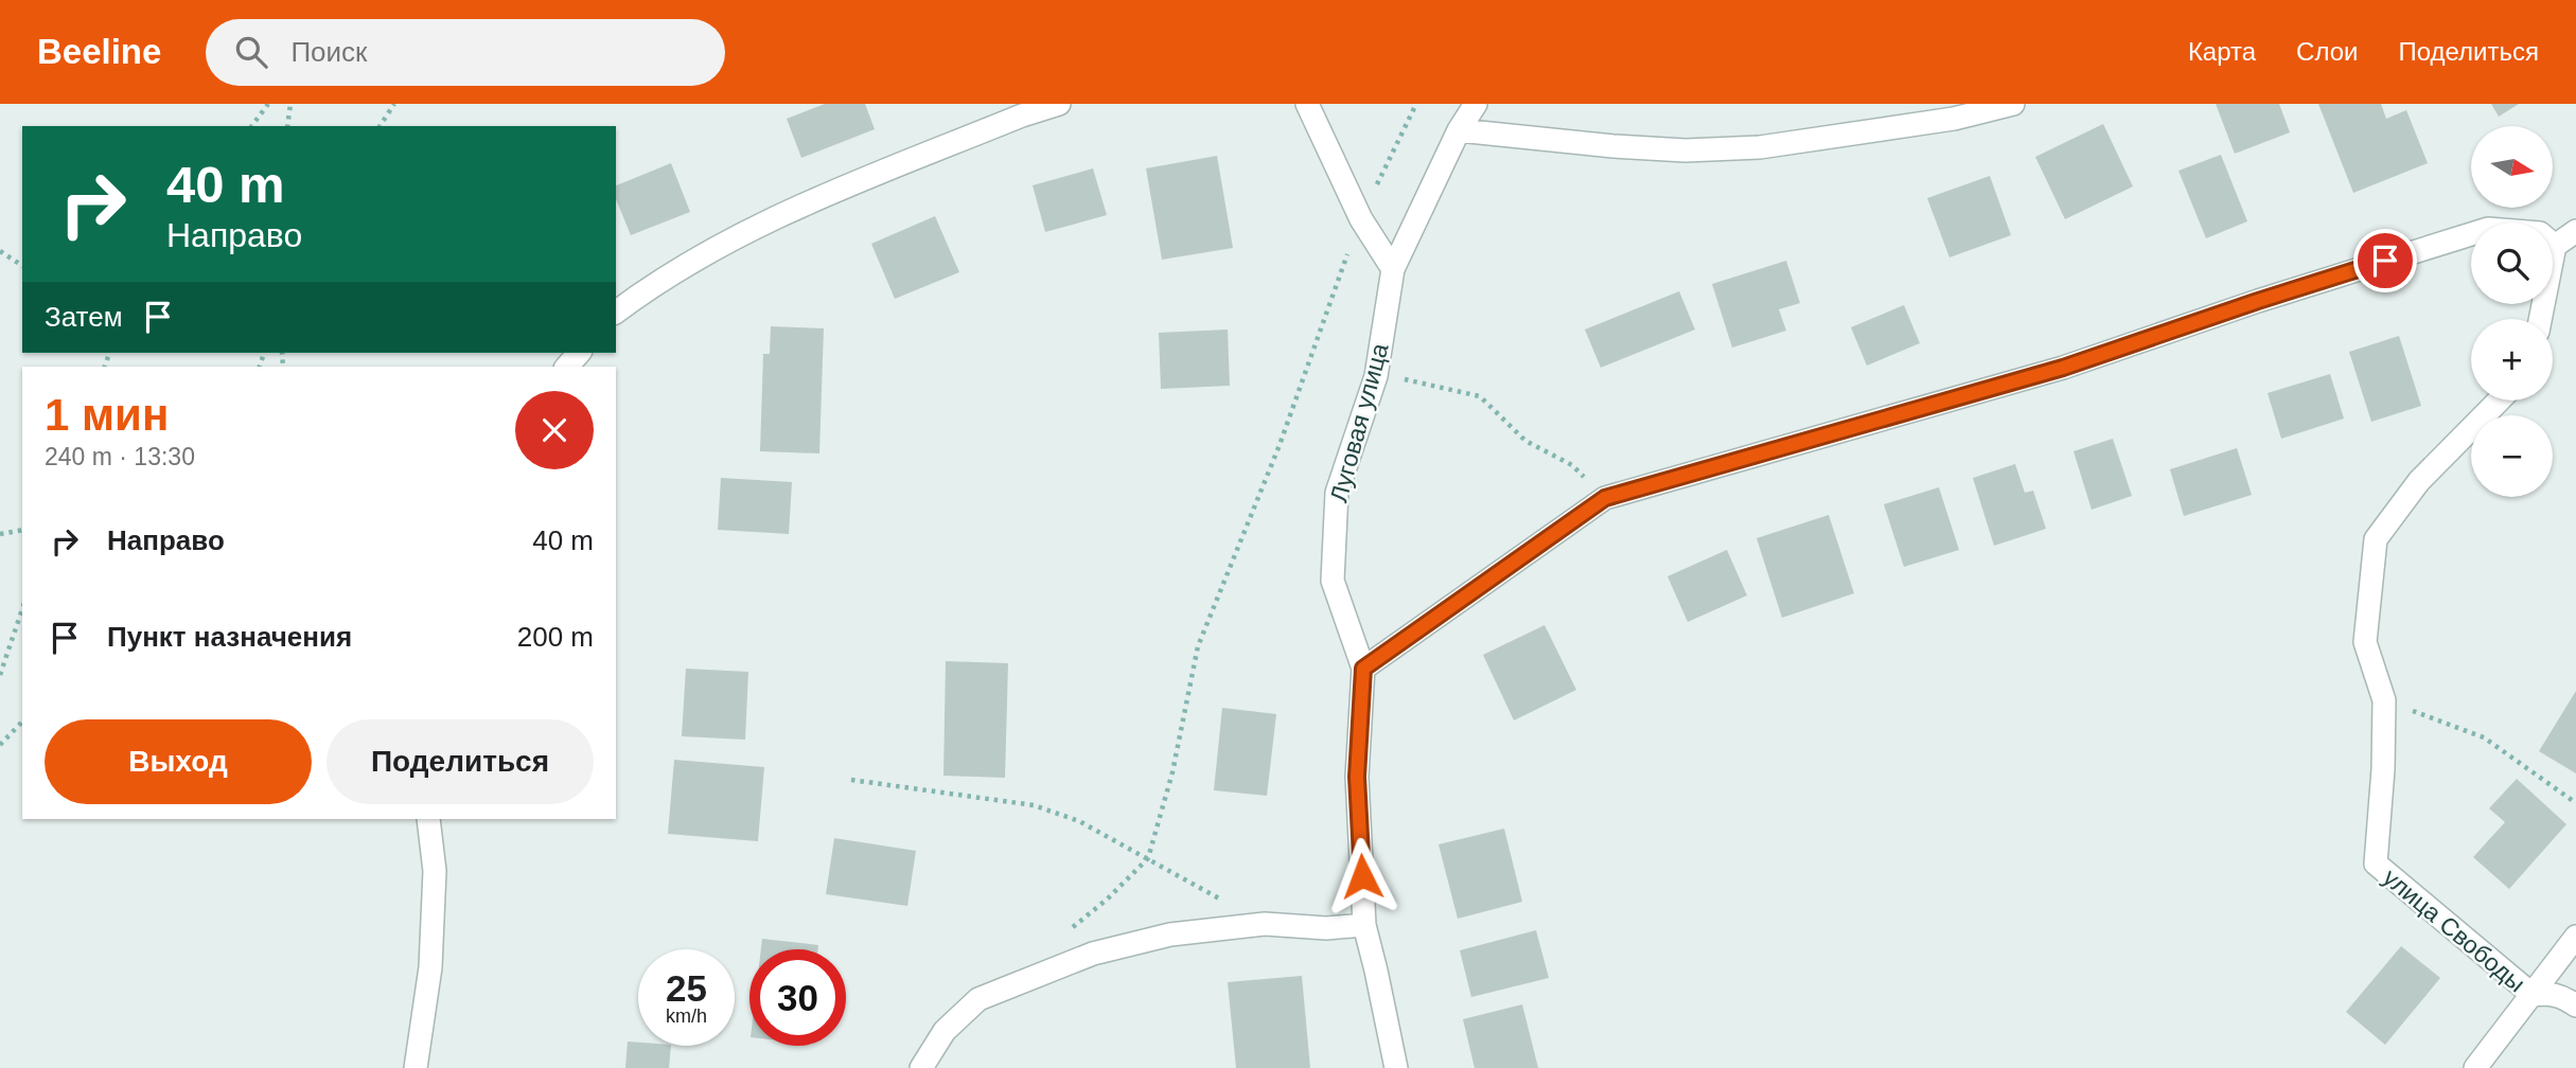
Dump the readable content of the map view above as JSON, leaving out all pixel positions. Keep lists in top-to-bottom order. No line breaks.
{"streets":{"street":["Луговая улица","улица Свободы"]},"north":"right","page":{"header":"Beeline","search":"Поиск","nav":["Карта","Слои","Поделиться"],"map_buttons":["+","−"],"turn":["40 m","Направо"],"then":"Затем","heading":["1 мин","240 m · 13:30"],"list":[{"name":"Направо","value":"40 m"},{"name":"Пункт назначения","value":"200 m"}],"buttons":["Выход","Поделиться"],"speed":"25 km/h","limit":"30"}}
